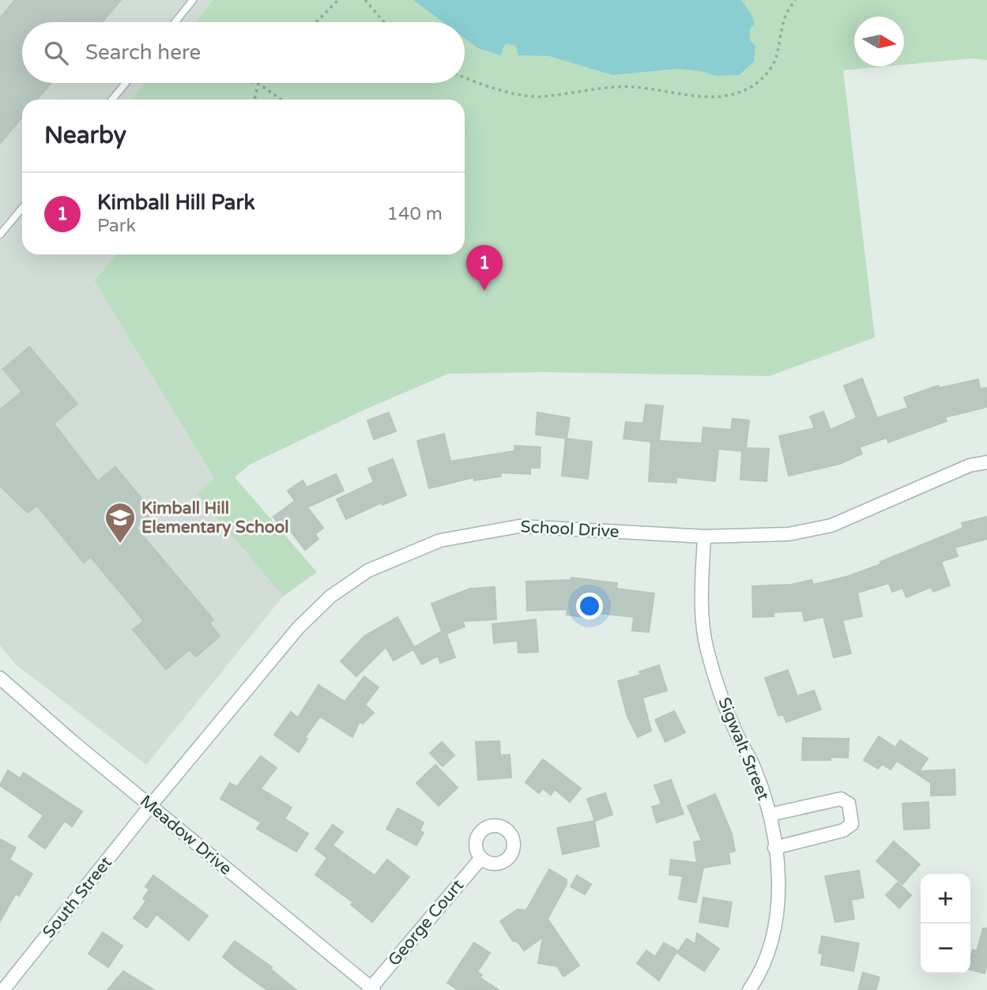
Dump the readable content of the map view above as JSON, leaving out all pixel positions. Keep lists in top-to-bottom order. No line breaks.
{"streets":{"street":["School Drive","Sigwalt Street","Meadow Drive","South Street","George Court"]},"crossings":[["School Drive","Sigwalt Street"],["School Drive","Meadow Drive"],["School Drive","South Street"],["Meadow Drive","South Street"],["Meadow Drive","George Court"]],"places":{"school or university":["Kimball Hill Elementary School"]},"north":"right","page":{"search":"Search here","heading":"Nearby","list":[{"mark":"1","name":"Kimball Hill Park","note":"Park","value":"140 m"}],"pins":"1","map_buttons":["+","−"]}}
